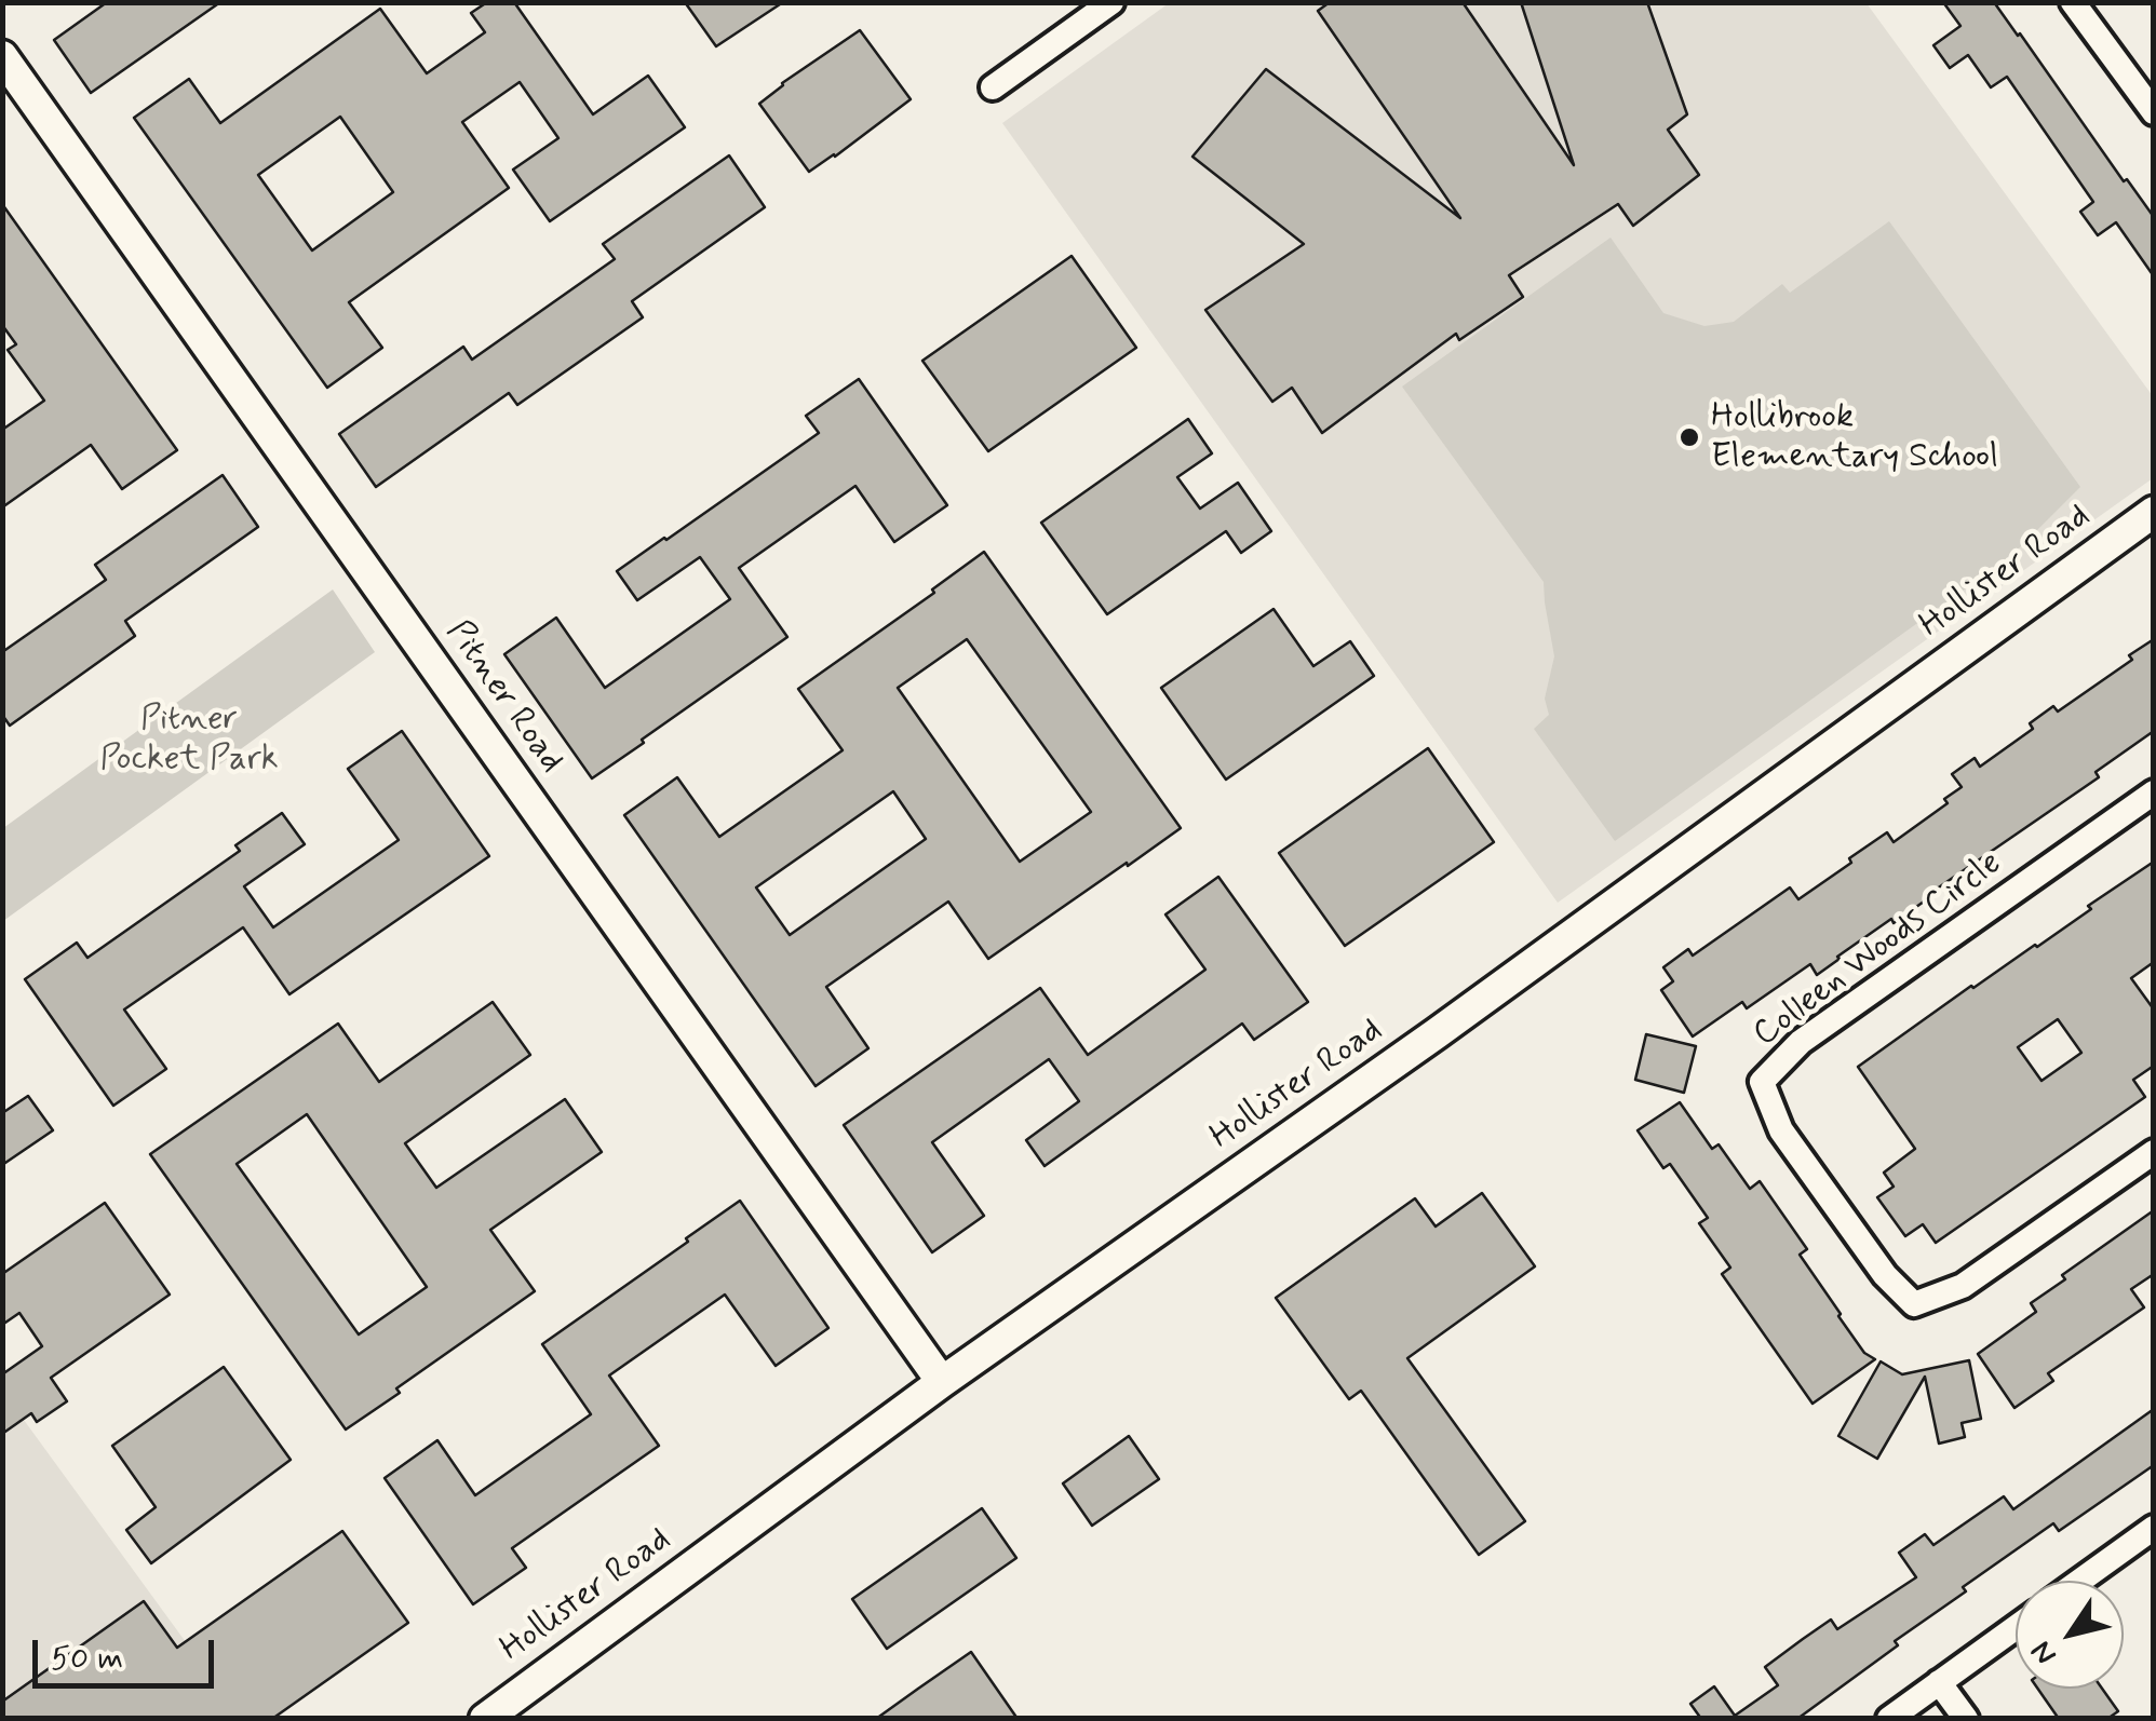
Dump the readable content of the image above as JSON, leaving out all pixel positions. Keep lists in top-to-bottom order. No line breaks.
{"streets":{"street":["Hollister Road","Pitner Road","Colleen Woods Circle"]},"crossings":[["Hollister Road","Pitner Road"]],"parks":["Pitner Pocket Park"],"places":["Hollibrook Elementary School"],"scale_bar":"50 m","north":"bottom left"}
